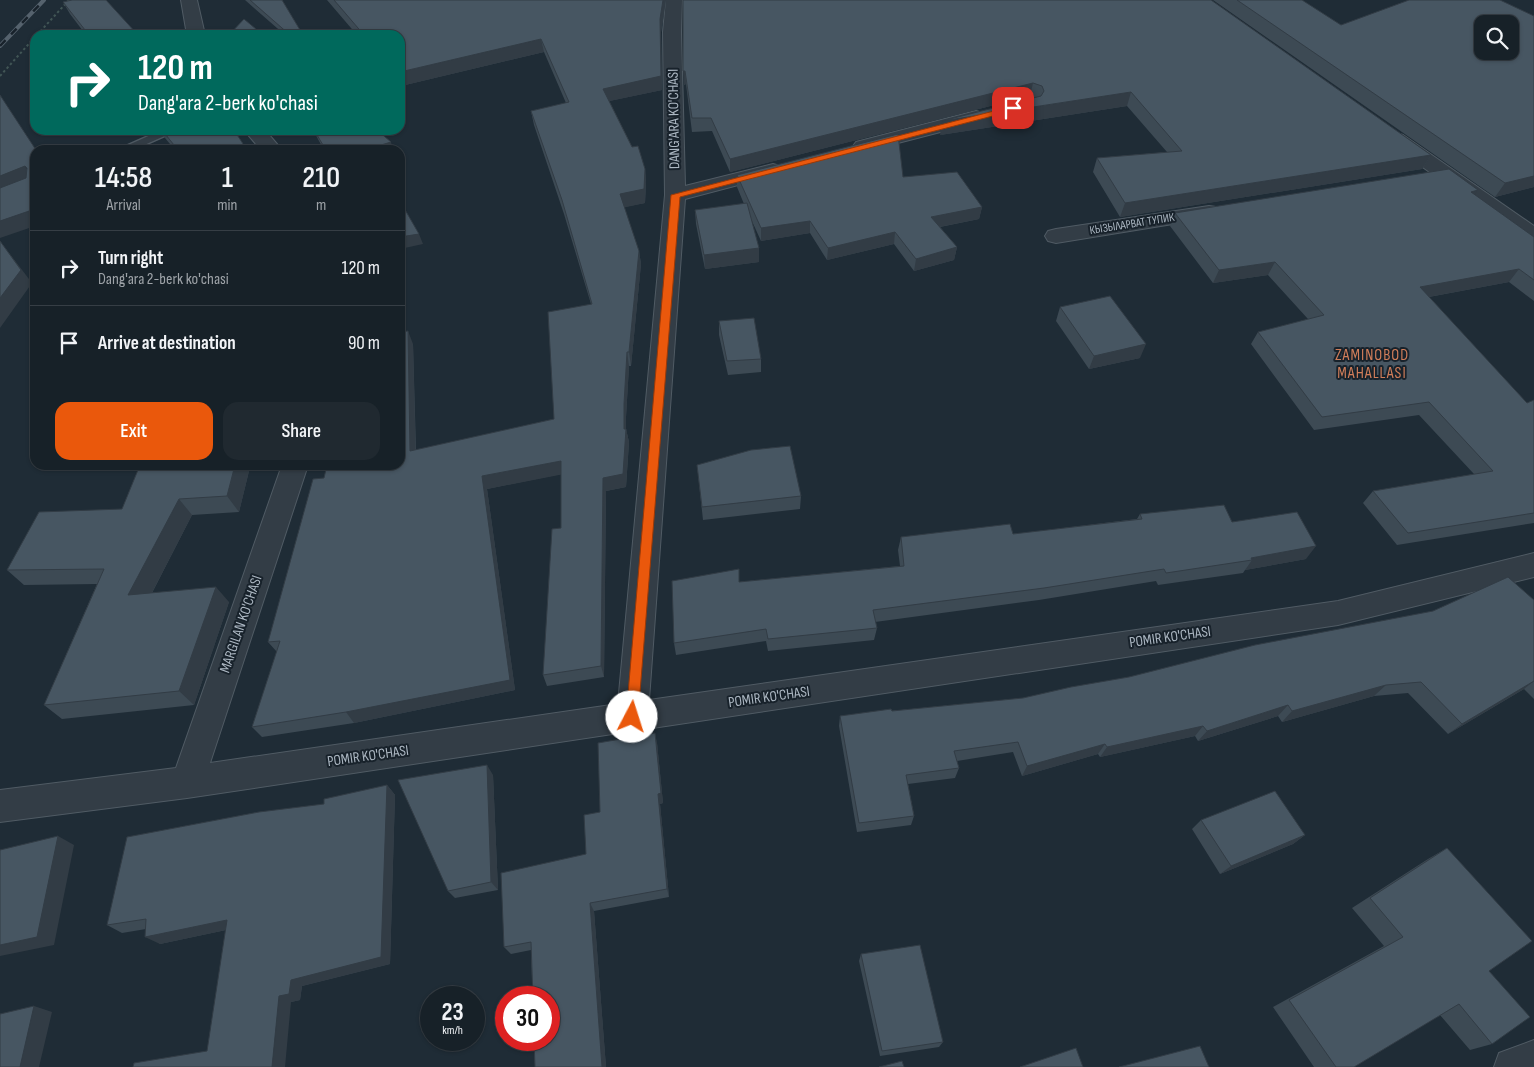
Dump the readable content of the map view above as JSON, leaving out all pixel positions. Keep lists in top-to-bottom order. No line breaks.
{"streets":{"street":["DANG'ARA KO'CHASI","КЫЗЫЛАРВАТ ТУПИК","MARGILAN KO'CHASI","POMIR KO'CHASI"]},"crossings":[["DANG'ARA KO'CHASI","POMIR KO'CHASI"],["MARGILAN KO'CHASI","POMIR KO'CHASI"]],"districts":["ZAMINOBOD MAHALLASI"],"page":{"turn":["120 m","Dang'ara 2-berk ko'chasi"],"eta":["14:58","Arrival","1","min","210","m"],"list":[{"name":"Turn right","note":"Dang'ara 2-berk ko'chasi","value":"120 m"},{"name":"Arrive at destination","value":"90 m"}],"buttons":["Exit","Share"],"speed":"23 km/h","limit":"30"}}
